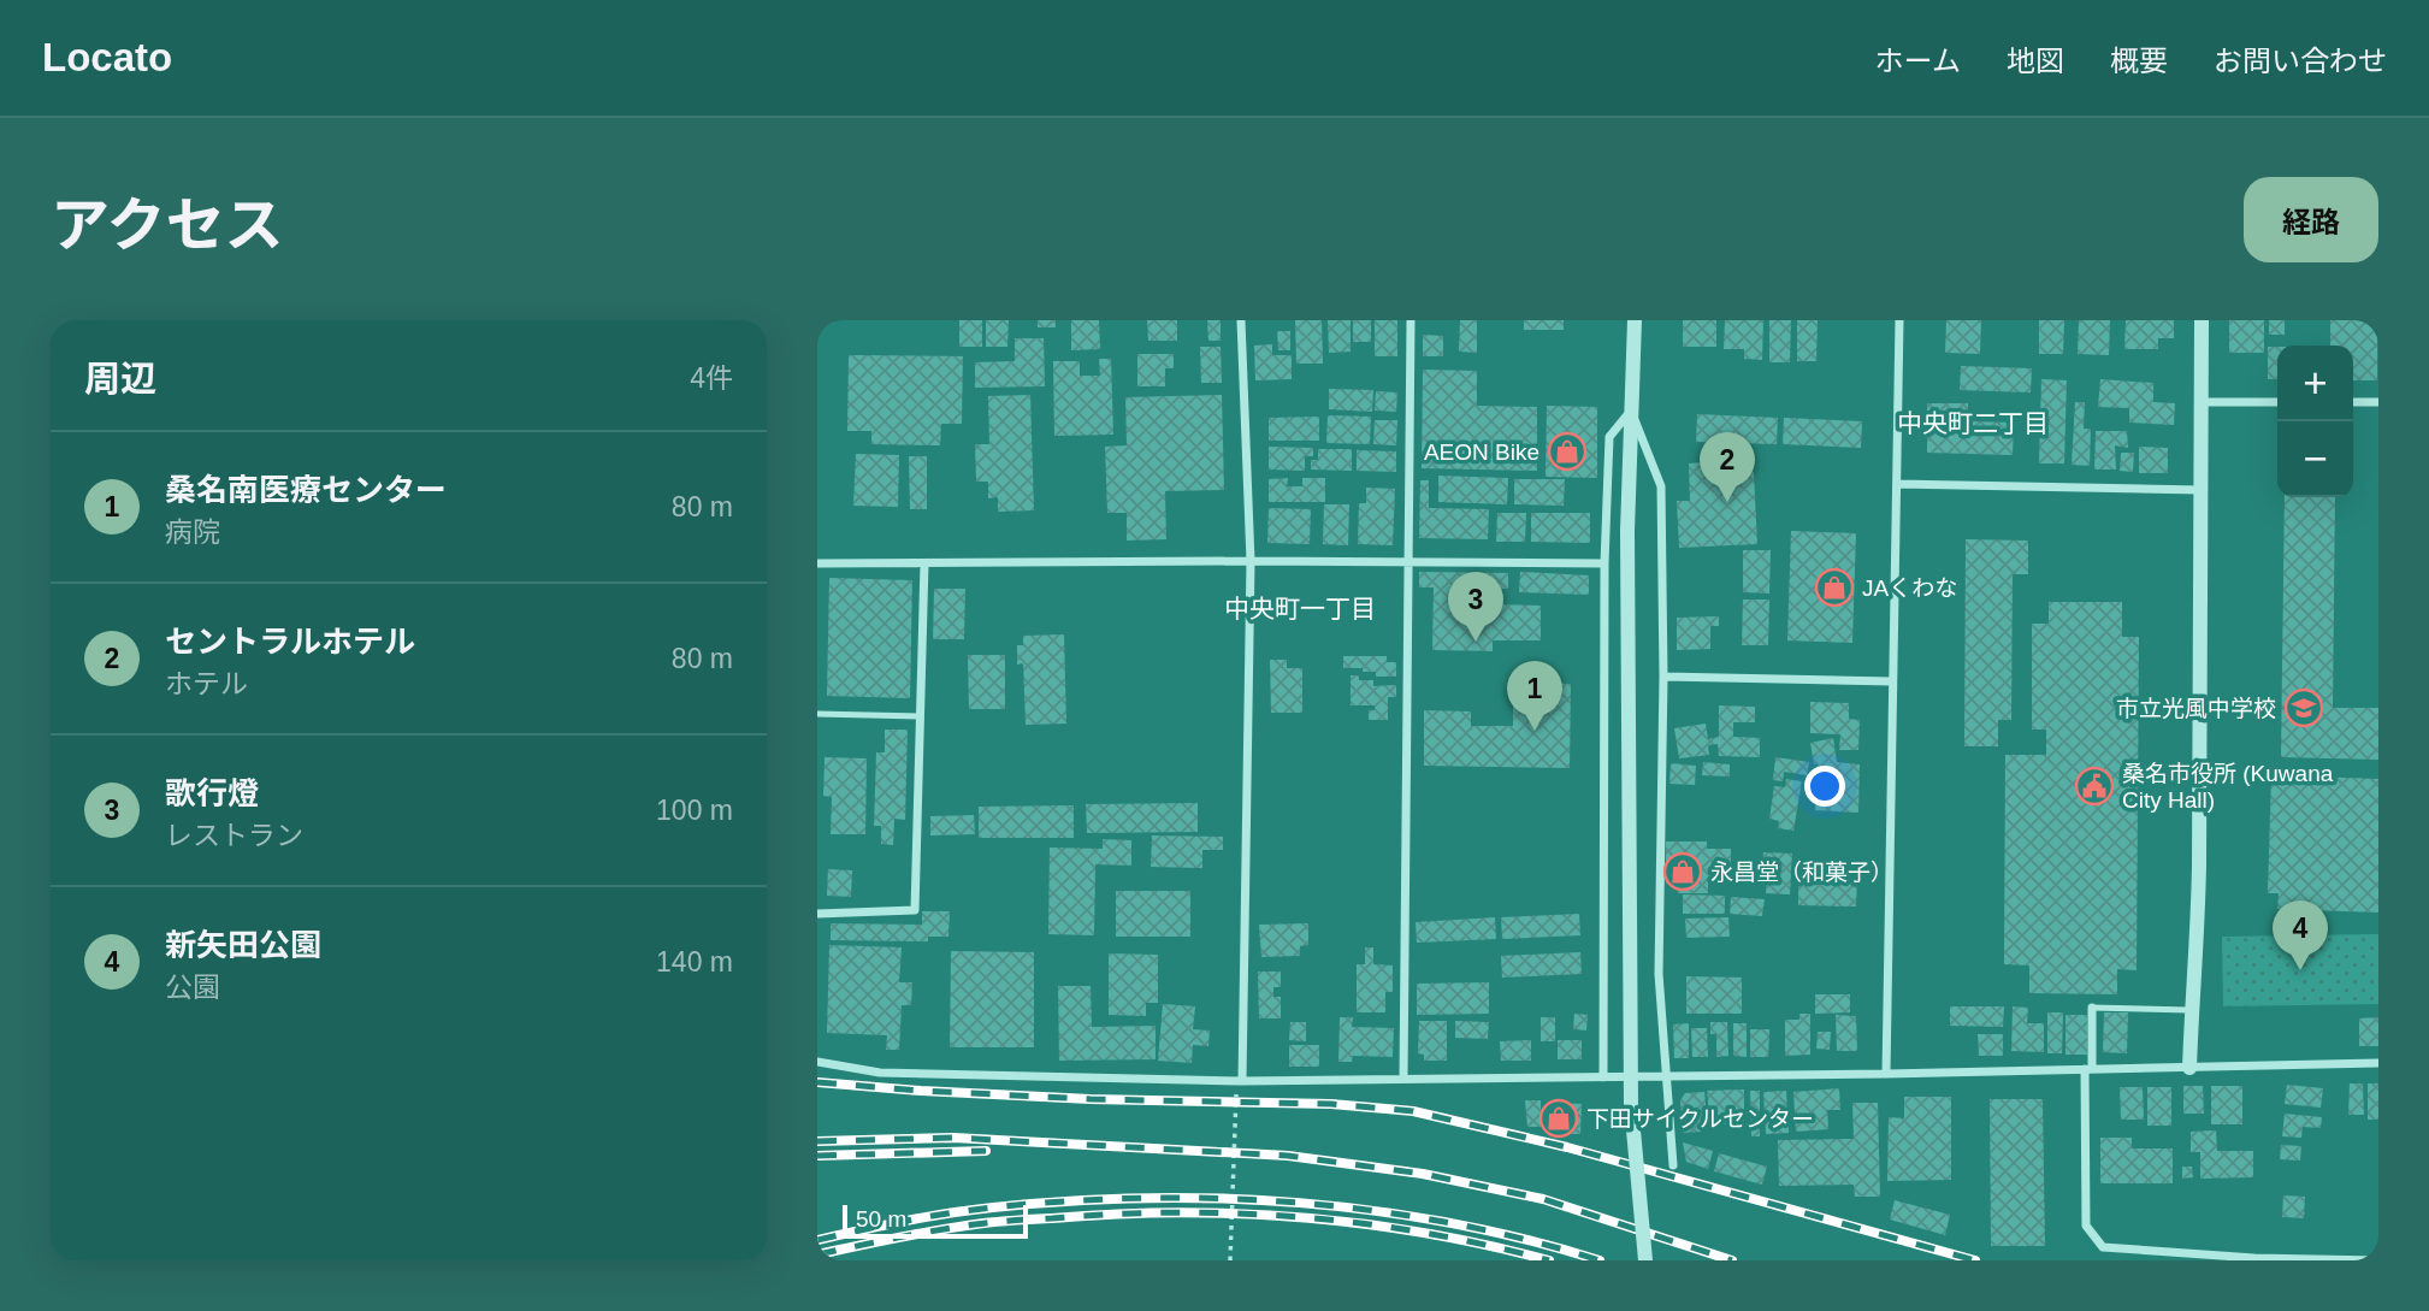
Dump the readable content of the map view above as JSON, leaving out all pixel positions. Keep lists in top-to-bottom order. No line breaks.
{"districts":["中央町二丁目","中央町一丁目"],"places":{"shop":["AEON Bike","JAくわな","永昌堂（和菓子）","下田サイクルセンター"],"school or university":["市立光風中学校"],"public building":["桑名市役所 (Kuwana City Hall)"]},"scale_bar":"50 m","page":{"header":"Locato","nav":["ホーム","地図","概要","お問い合わせ"],"title":"アクセス","buttons":"経路","heading":["周辺","4件"],"map_buttons":["+","−"],"list":[{"mark":"1","name":"桑名南医療センター","note":"病院","value":"80 m"},{"mark":"2","name":"セントラルホテル","note":"ホテル","value":"80 m"},{"mark":"3","name":"歌行燈","note":"レストラン","value":"100 m"},{"mark":"4","name":"新矢田公園","note":"公園","value":"140 m"}],"pins":["2","3","1","4"],"scale":"50 m"}}
